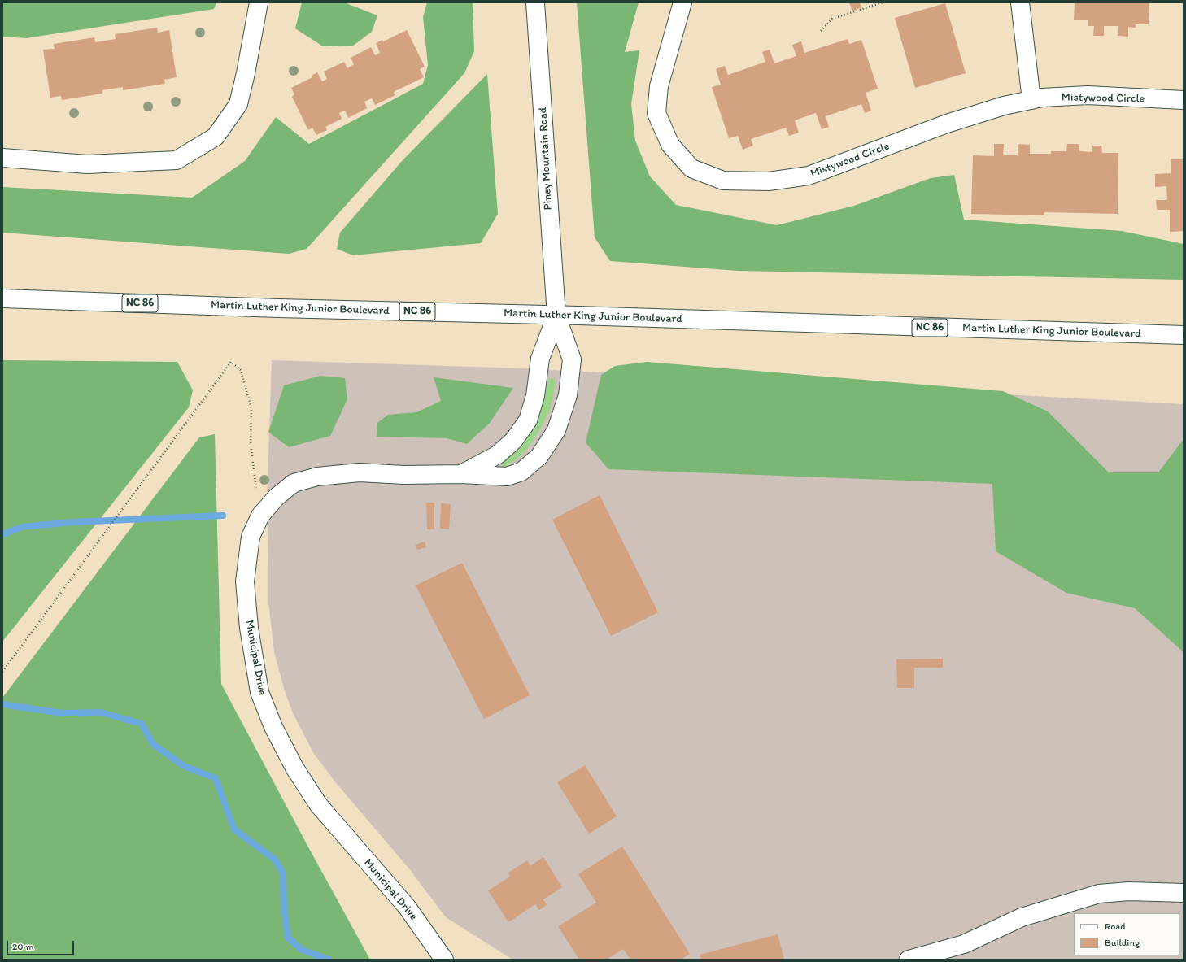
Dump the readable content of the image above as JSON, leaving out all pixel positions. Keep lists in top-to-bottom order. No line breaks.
{"streets":{"street":["Mistywood Circle","Piney Mountain Road","NC 86","Martin Luther King Junior Boulevard","Municipal Drive"]},"crossings":[["Piney Mountain Road","Martin Luther King Junior Boulevard"],["Piney Mountain Road","Municipal Drive"],["Martin Luther King Junior Boulevard","Municipal Drive"]],"legend":["Road","Building"],"scale_bar":"20 m"}
